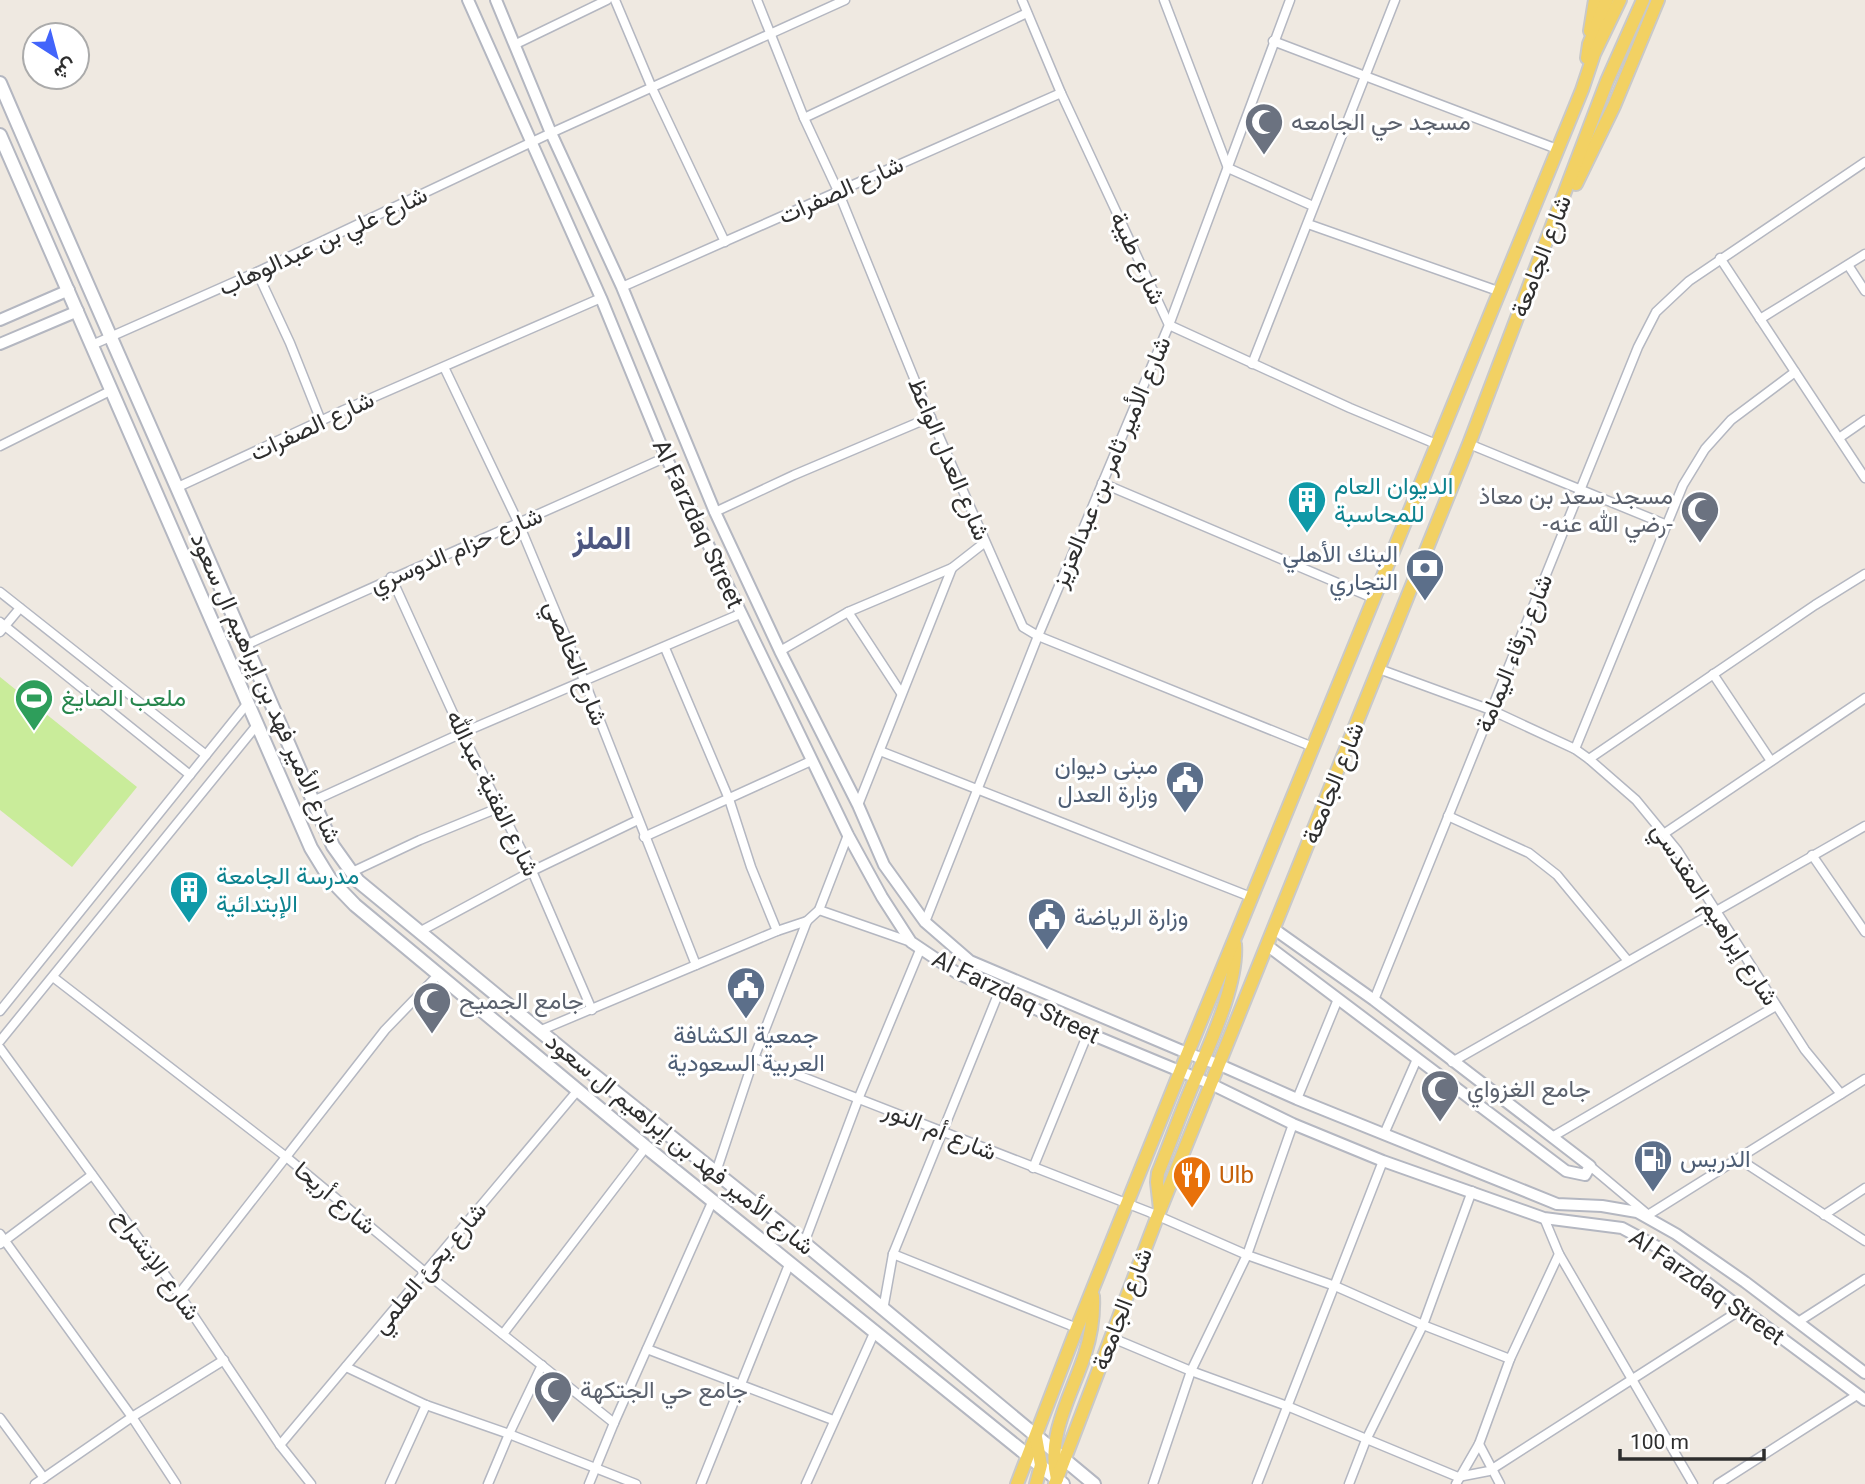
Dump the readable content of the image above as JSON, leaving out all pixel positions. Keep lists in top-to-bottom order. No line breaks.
{"streets":{"main road":["شارع الجامعة","شارع الأمير فهد بن إبراهيم ال سعود"],"street":["شارع الصفرات","شارع علي بن عبدالوهاب","شارع طيبة","شارع العدل الواعظ","شارع الأمير ثامر بن عبدالعزيز","Al Farzdaq Street","شارع حزام الدوسري","شارع زرقاء اليمامة","شارع الخالصي","شارع الفقية عبدالله","شارع إبراهيم المقدسي","شارع أم النور","شارع أريحا","شارع الإنشراح","شارع يحئ العلمي"]},"crossings":[["شارع الصفرات","شارع طيبة"],["شارع الصفرات","شارع العدل الواعظ"],["شارع الصفرات","Al Farzdaq Street"],["شارع الصفرات","شارع الخالصي"],["شارع الصفرات","شارع الأمير فهد بن إبراهيم ال سعود"],["شارع علي بن عبدالوهاب","شارع العدل الواعظ"],["شارع علي بن عبدالوهاب","Al Farzdaq Street"],["شارع علي بن عبدالوهاب","شارع الأمير فهد بن إبراهيم ال سعود"],["شارع الجامعة","شارع طيبة"],["شارع الجامعة","شارع العدل الواعظ"],["شارع الجامعة","Al Farzdaq Street"],["شارع الجامعة","شارع الأمير فهد بن إبراهيم ال سعود"],["شارع الجامعة","شارع إبراهيم المقدسي"],["شارع الجامعة","شارع أم النور"],["شارع طيبة","شارع الأمير ثامر بن عبدالعزيز"],["شارع العدل الواعظ","شارع الأمير ثامر بن عبدالعزيز"],["شارع الأمير ثامر بن عبدالعزيز","Al Farzdaq Street"],["Al Farzdaq Street","شارع حزام الدوسري"],["شارع حزام الدوسري","شارع الخالصي"],["شارع حزام الدوسري","شارع الأمير فهد بن إبراهيم ال سعود"],["شارع حزام الدوسري","شارع الفقية عبدالله"],["شارع زرقاء اليمامة","شارع إبراهيم المقدسي"],["شارع الأمير فهد بن إبراهيم ال سعود","شارع يحئ العلمي"],["شارع أريحا","شارع يحئ العلمي"],["شارع الإنشراح","شارع يحئ العلمي"]],"districts":["الملز"],"places":{"mosque":["مسجد حي الجامعه","مسجد سعد بن معاذ -رضي الله عنه-","جامع الجميح","جامع الغزواي","جامع حي الجتكهة"],"building":["الديوان العام للمحاسبة","مدرسة الجامعة الإبتدائية"],"bank":["البنك الأهلي التجاري"],"sports":["ملعب الصايغ"],"public building":["مبنى ديوان وزارة العدل","وزارة الرياضة","جمعية الكشافة العربية السعودية"],"fuel station":["الدريس"],"restaurant":["Ulb"]},"scale_bar":"100 m","north":"bottom right"}
